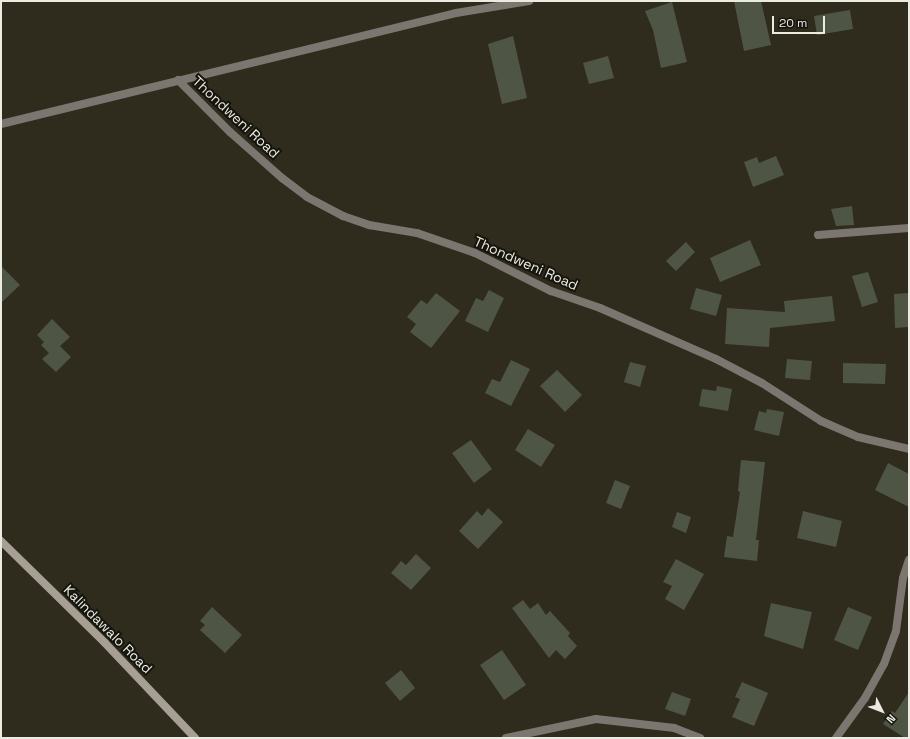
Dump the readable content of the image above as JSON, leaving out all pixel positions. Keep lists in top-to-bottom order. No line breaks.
{"streets":{"street":["Thondweni Road","Kalindawalo Road"]},"scale_bar":"20 m","north":"bottom right"}
